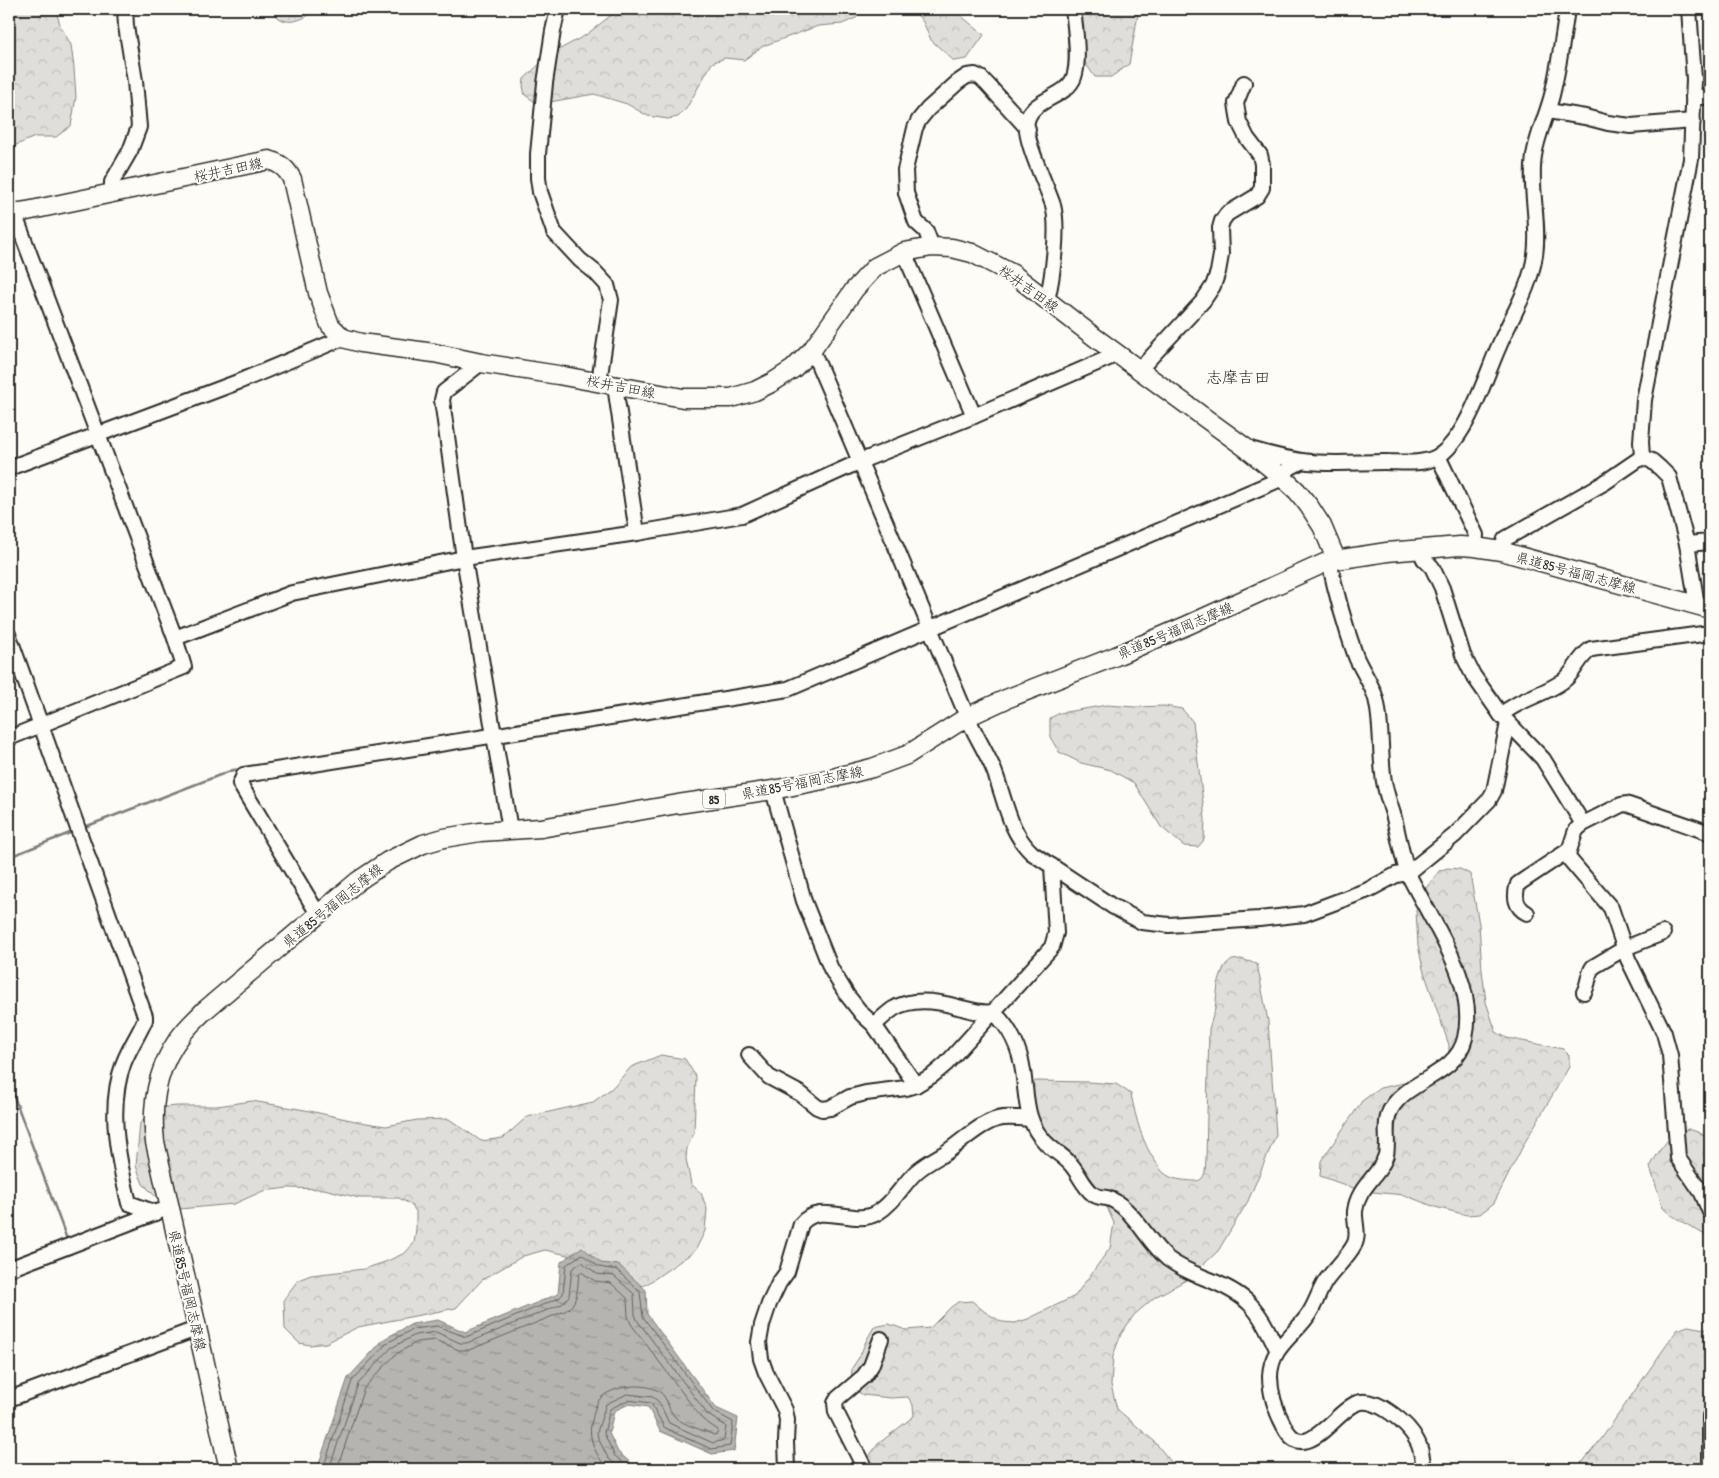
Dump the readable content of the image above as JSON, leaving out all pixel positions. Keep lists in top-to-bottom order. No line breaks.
{"streets":{"main road":["桜井吉田線","県道85号福岡志摩線","85"]},"crossings":[["桜井吉田線","県道85号福岡志摩線"]],"districts":["志摩吉田"]}
